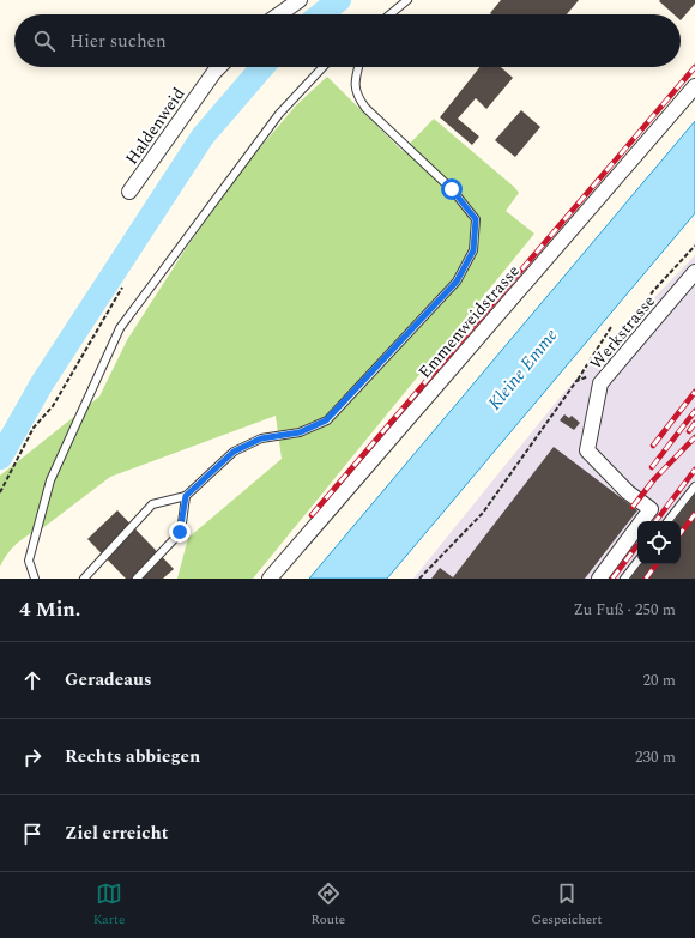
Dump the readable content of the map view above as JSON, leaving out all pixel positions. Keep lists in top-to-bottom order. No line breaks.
{"streets":{"street":["Haldenweid","Emmenweidstrasse","Werkstrasse"]},"water":["Kleine Emme"],"page":{"search":"Hier suchen","heading":["4 Min.","Zu Fuß · 250 m"],"list":[["Geradeaus","20 m"],["Rechts abbiegen","230 m"],"Ziel erreicht"],"nav":["Karte","Route","Gespeichert"]}}
